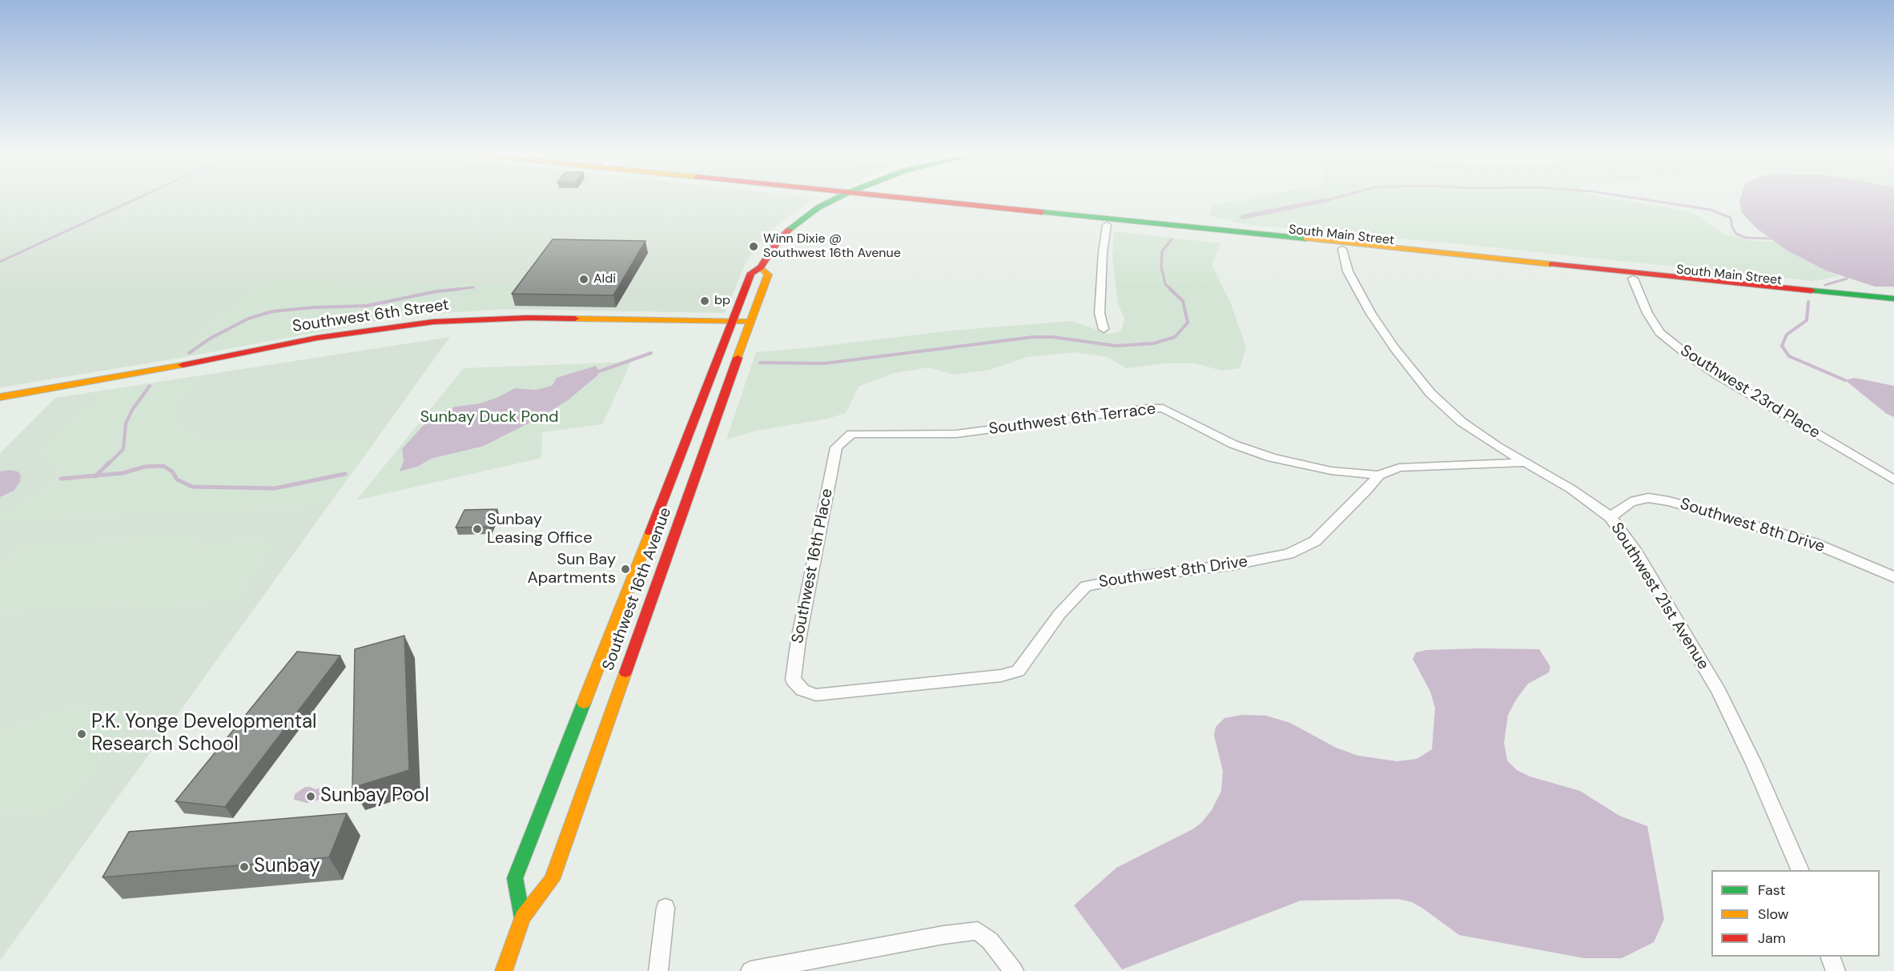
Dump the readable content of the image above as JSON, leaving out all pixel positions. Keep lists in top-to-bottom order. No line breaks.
{"streets":{"main road":["South Main Street","Southwest 6th Street","Southwest 16th Avenue"],"street":["Southwest 23rd Place","Southwest 6th Terrace","Southwest 8th Drive","Southwest 16th Place","Southwest 21st Avenue"]},"crossings":[["South Main Street","Southwest 23rd Place"],["South Main Street","Southwest 21st Avenue"],["Southwest 6th Street","Southwest 16th Avenue"],["Southwest 6th Terrace","Southwest 8th Drive"],["Southwest 6th Terrace","Southwest 16th Place"],["Southwest 8th Drive","Southwest 16th Place"],["Southwest 8th Drive","Southwest 21st Avenue"]],"parks":["Sunbay Duck Pond"],"places":["Winn Dixie @ Southwest 16th Avenue","Aldi","bp","Sunbay Leasing Office","Sun Bay Apartments","P.K. Yonge Developmental Research School","Sunbay Pool","Sunbay"],"legend":["Fast","Slow","Jam"]}
